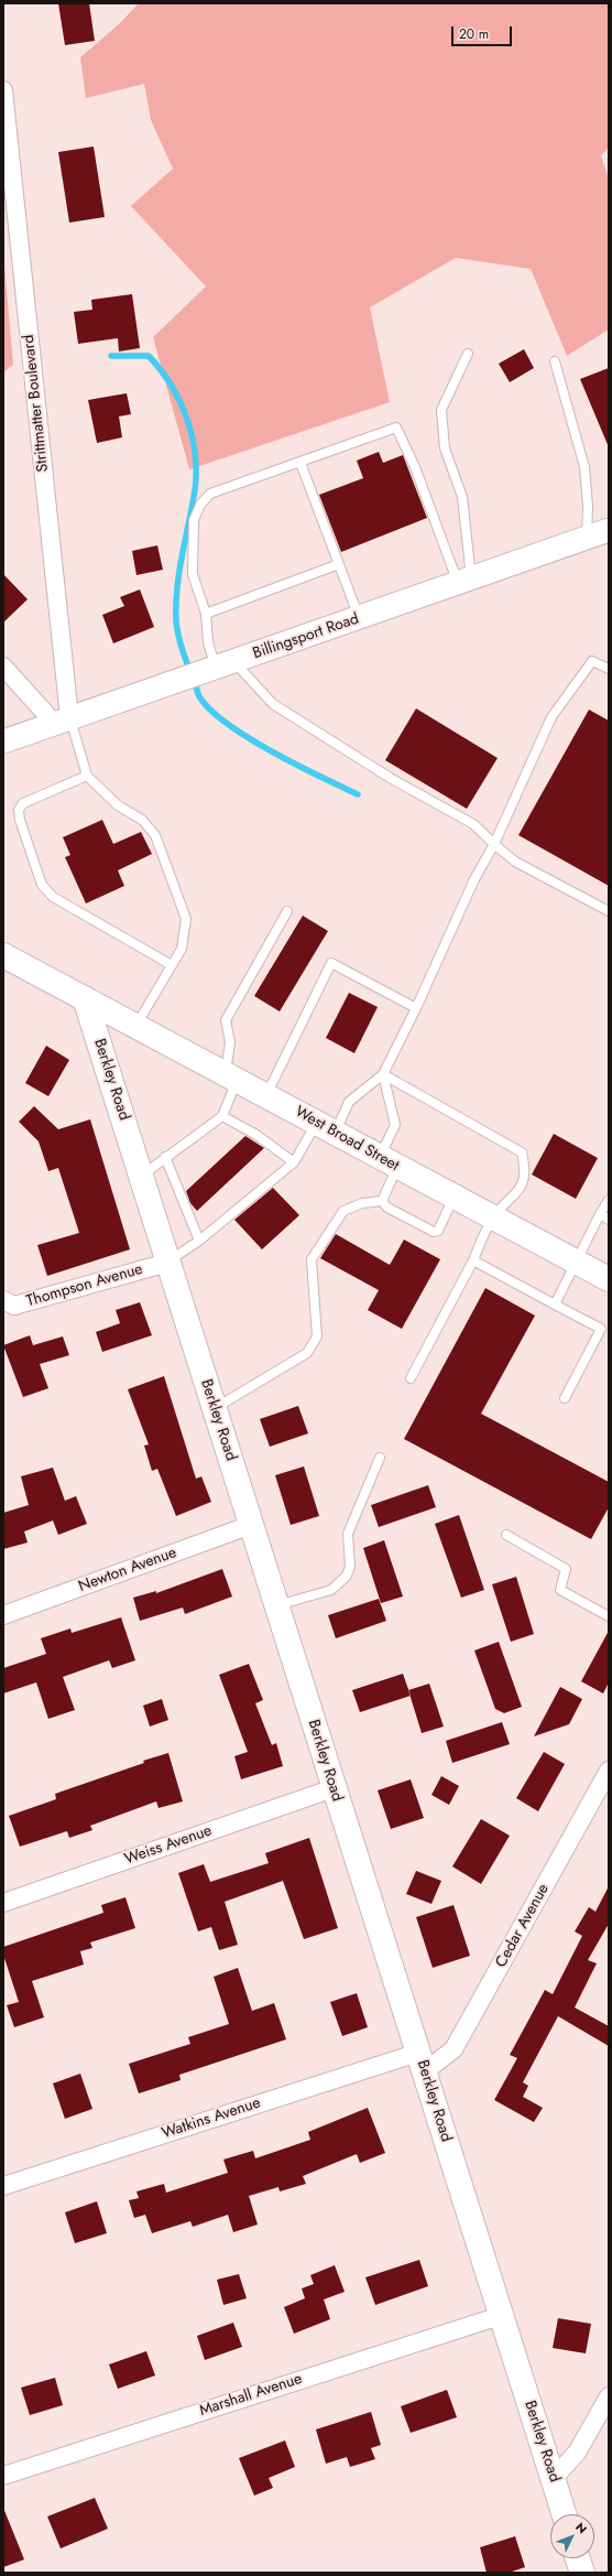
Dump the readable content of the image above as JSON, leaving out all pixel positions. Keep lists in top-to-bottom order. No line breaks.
{"streets":{"main road":["Berkley Road","West Broad Street"],"street":["Strittmatter Boulevard","Billingsport Road","Thompson Avenue","Newton Avenue","Weiss Avenue","Cedar Avenue","Watkins Avenue","Marshall Avenue"]},"crossings":[["Strittmatter Boulevard","Billingsport Road"],["Berkley Road","West Broad Street"],["Berkley Road","Thompson Avenue"],["Berkley Road","Newton Avenue"],["Berkley Road","Weiss Avenue"],["Berkley Road","Cedar Avenue"],["Berkley Road","Watkins Avenue"],["Berkley Road","Marshall Avenue"],["Cedar Avenue","Watkins Avenue"]],"scale_bar":"20 m","north":"top right"}
